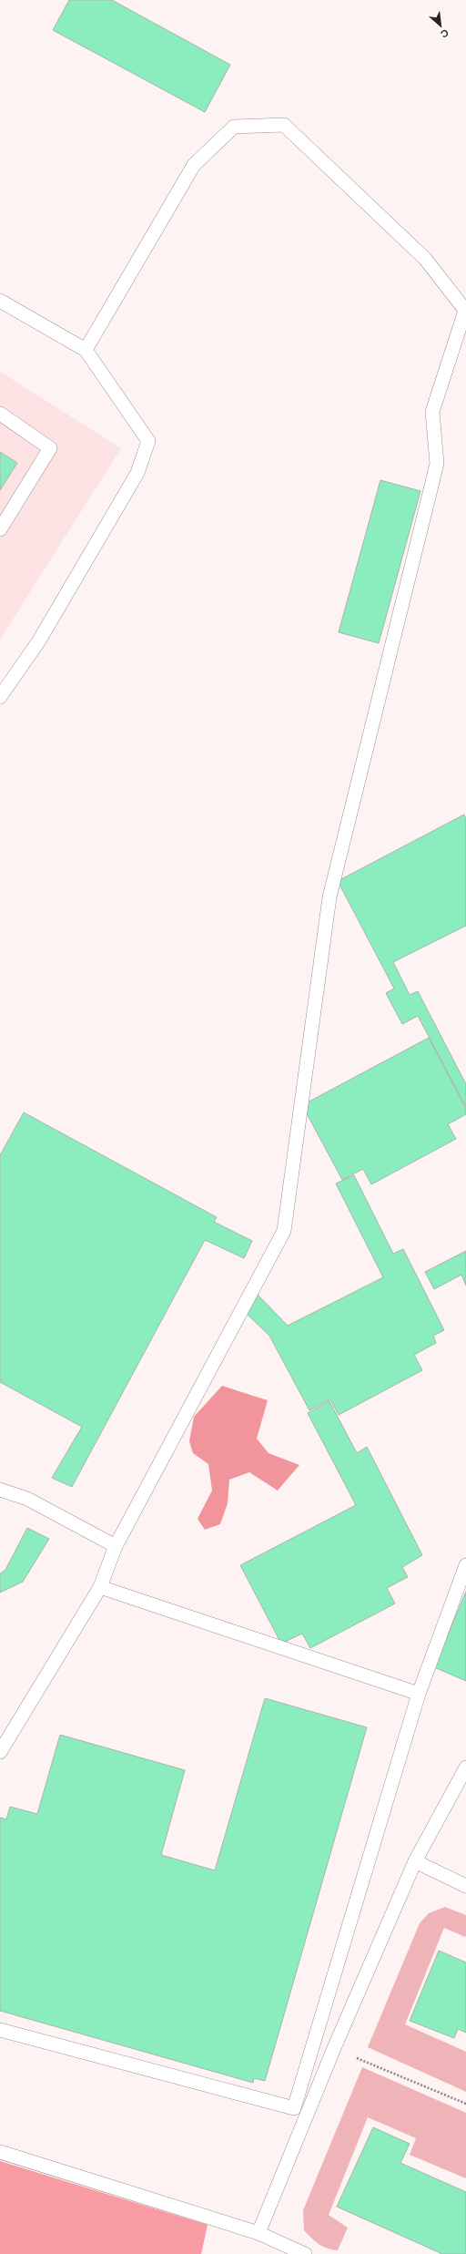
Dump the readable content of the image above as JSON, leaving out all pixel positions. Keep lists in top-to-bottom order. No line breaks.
{"north":"bottom right"}
